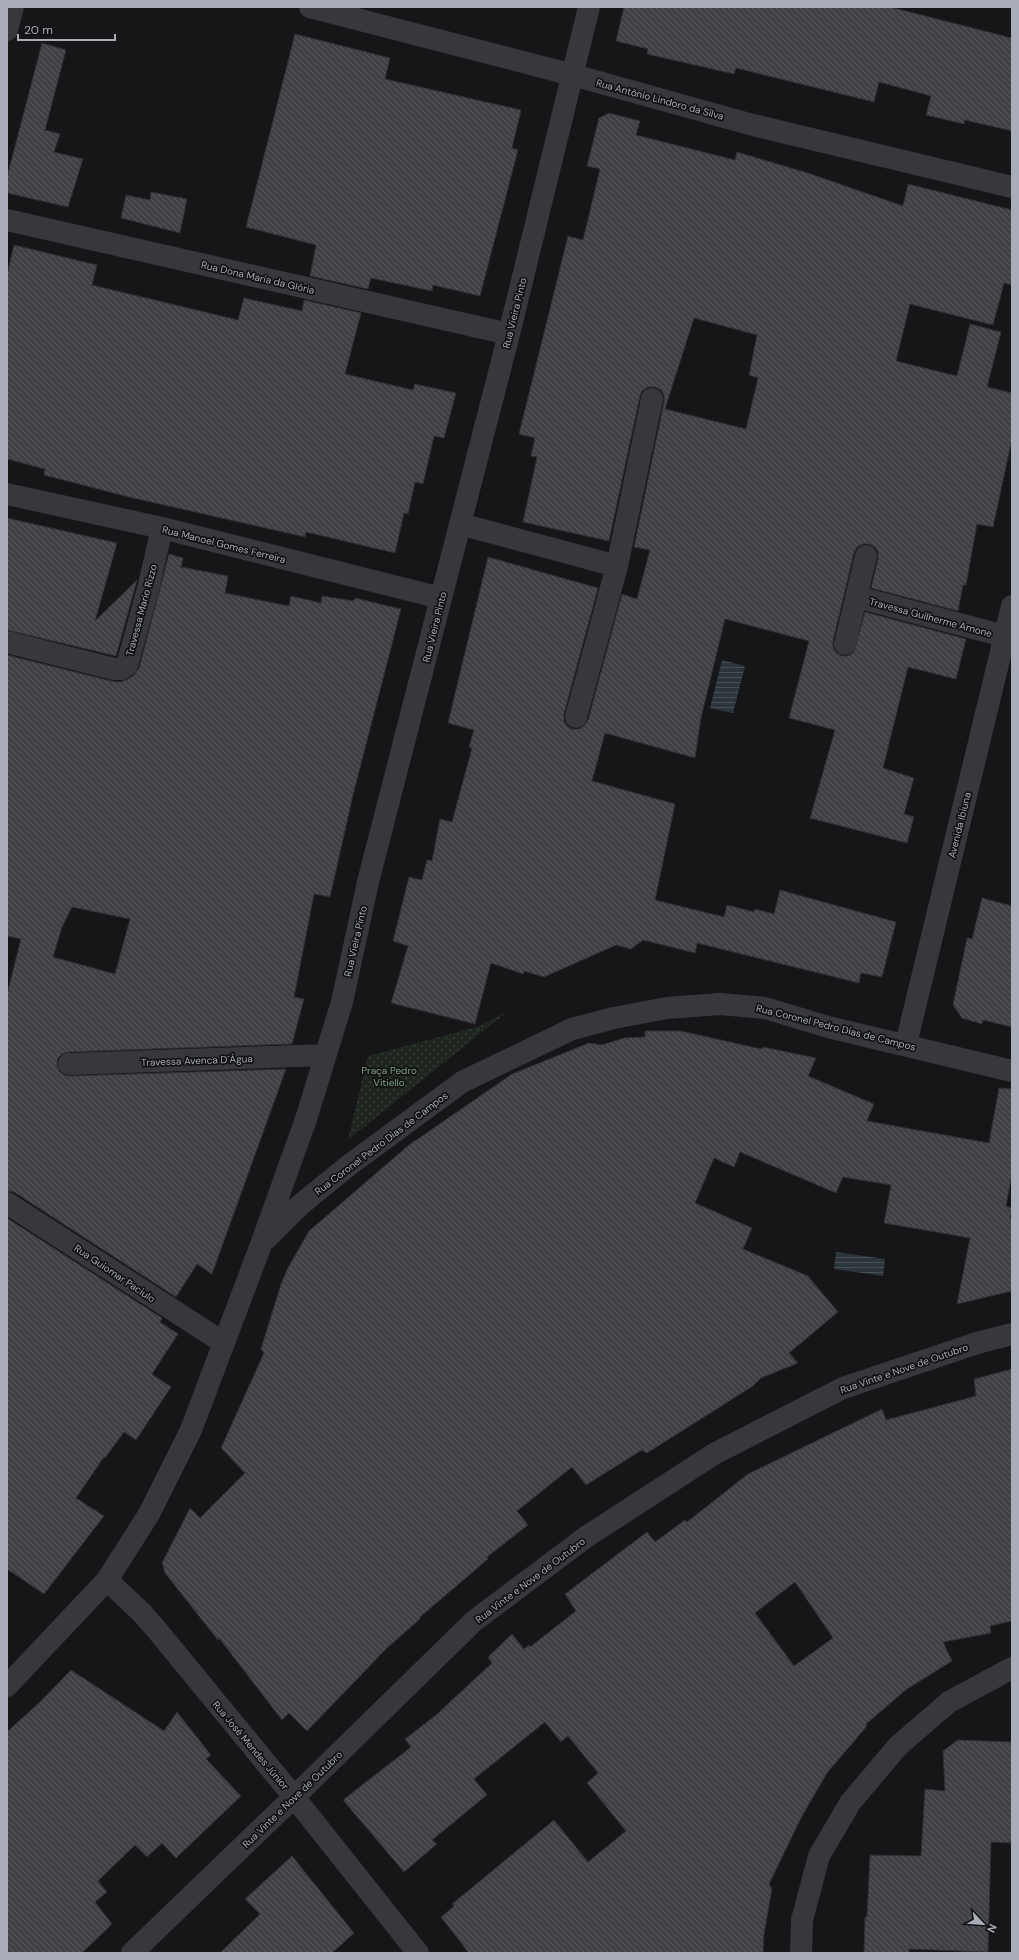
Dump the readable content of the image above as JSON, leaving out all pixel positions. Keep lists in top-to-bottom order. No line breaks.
{"streets":{"street":["Rua Antônio Lindoro da Silva","Rua Dona Maria da Glória","Rua Vieira Pinto","Rua Manoel Gomes Ferreira","Travessa Mario Rizzo","Travessa Guilherme Arnone","Avenida Ibiuna","Rua Coronel Pedro Dias de Campos","Travessa Avenca D´Água","Rua Guiomar Paciulo","Rua Vinte e Nove de Outubro","Rua José Mendes Júnior"]},"crossings":[["Rua Antônio Lindoro da Silva","Rua Vieira Pinto"],["Rua Dona Maria da Glória","Rua Vieira Pinto"],["Rua Vieira Pinto","Rua Manoel Gomes Ferreira"],["Rua Vieira Pinto","Rua Coronel Pedro Dias de Campos"],["Rua Vieira Pinto","Travessa Avenca D´Água"],["Rua Manoel Gomes Ferreira","Travessa Mario Rizzo"],["Travessa Guilherme Arnone","Avenida Ibiuna"],["Avenida Ibiuna","Rua Coronel Pedro Dias de Campos"],["Rua Coronel Pedro Dias de Campos","Rua Guiomar Paciulo"],["Rua Coronel Pedro Dias de Campos","Rua José Mendes Júnior"],["Rua Vinte e Nove de Outubro","Rua José Mendes Júnior"]],"parks":["Praça Pedro Vitiello"],"scale_bar":"20 m","north":"bottom right"}
